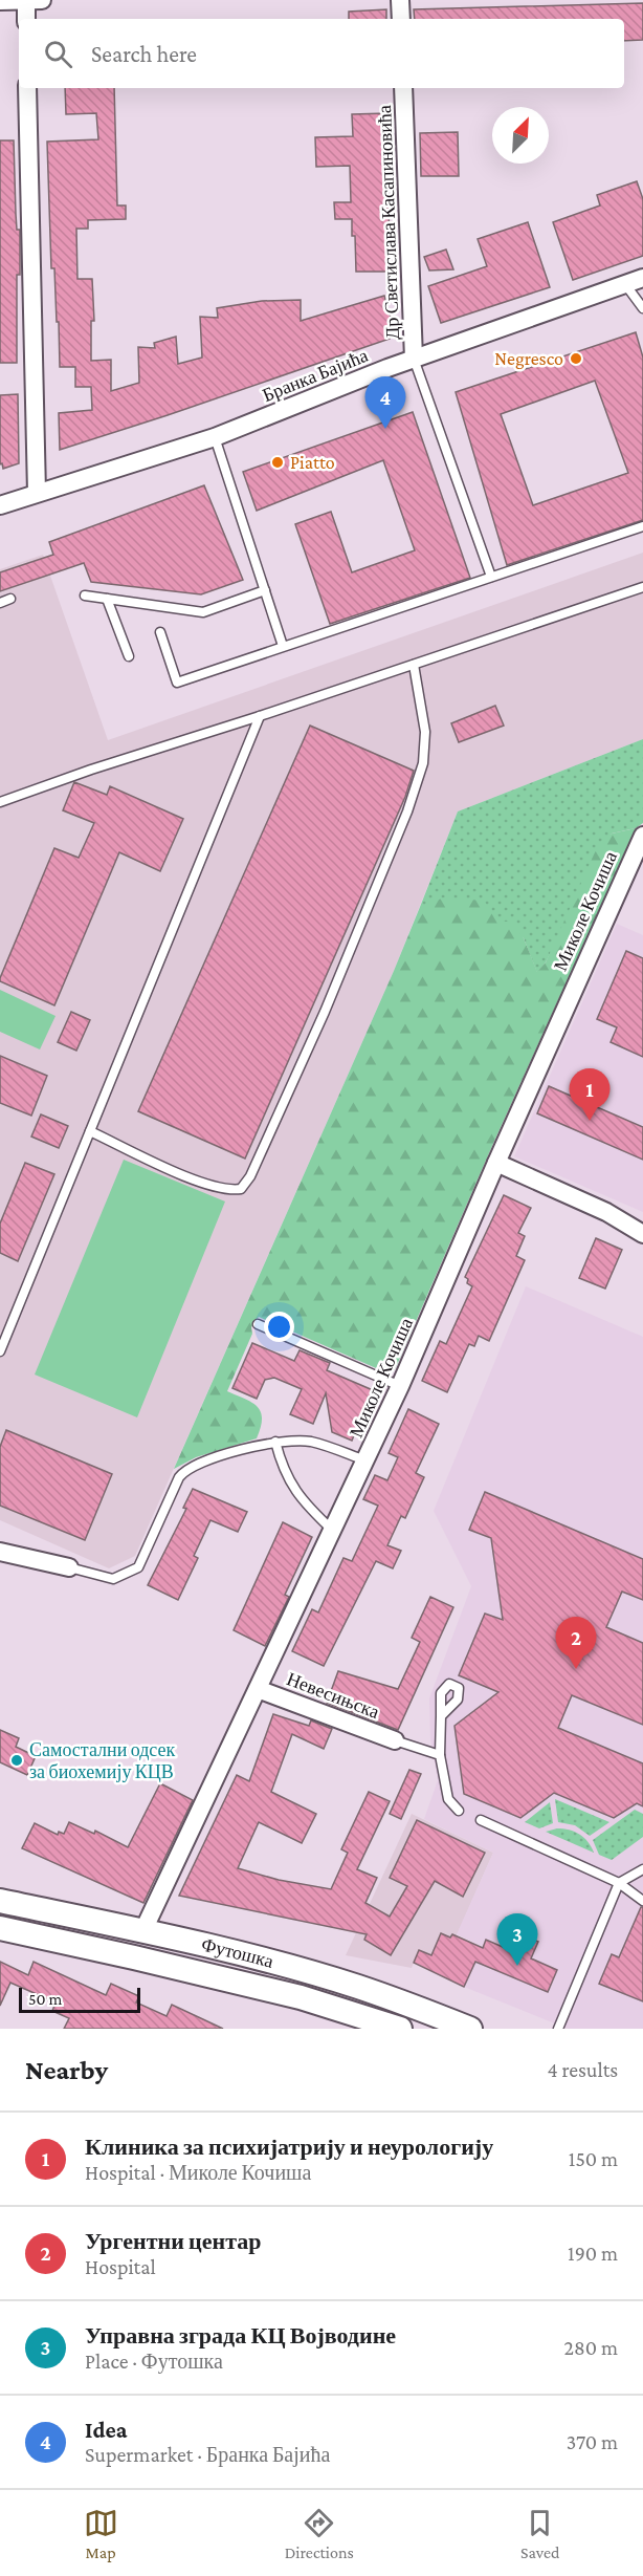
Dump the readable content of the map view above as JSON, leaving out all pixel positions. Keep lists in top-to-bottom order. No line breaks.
{"streets":{"main road":["Футошка"],"street":["Др Светислава Касапиновића","Бранка Бајића","Миколе Кочиша","Невесињска"]},"crossings":[["Др Светислава Касапиновића","Бранка Бајића"],["Миколе Кочиша","Невесињска"],["Миколе Кочиша","Футошка"]],"places":["Negresco","Piatto","Самостални одсек за биохемију КЦВ"],"scale_bar":"50 m","north":"top right","page":{"search":"Search here","pins":["4","1","2","3"],"scale":"50 m","heading":["Nearby","4 results"],"list":[{"mark":"1","name":"Клиника за психијатрију и неурологију","note":"Hospital · Миколе Кочиша","value":"150 m"},{"mark":"2","name":"Ургентни центар","note":"Hospital","value":"190 m"},{"mark":"3","name":"Управна зграда КЦ Војводине","note":"Place · Футошка","value":"280 m"},{"mark":"4","name":"Idea","note":"Supermarket · Бранка Бајића","value":"370 m"}],"nav":["Map","Directions","Saved"]}}
